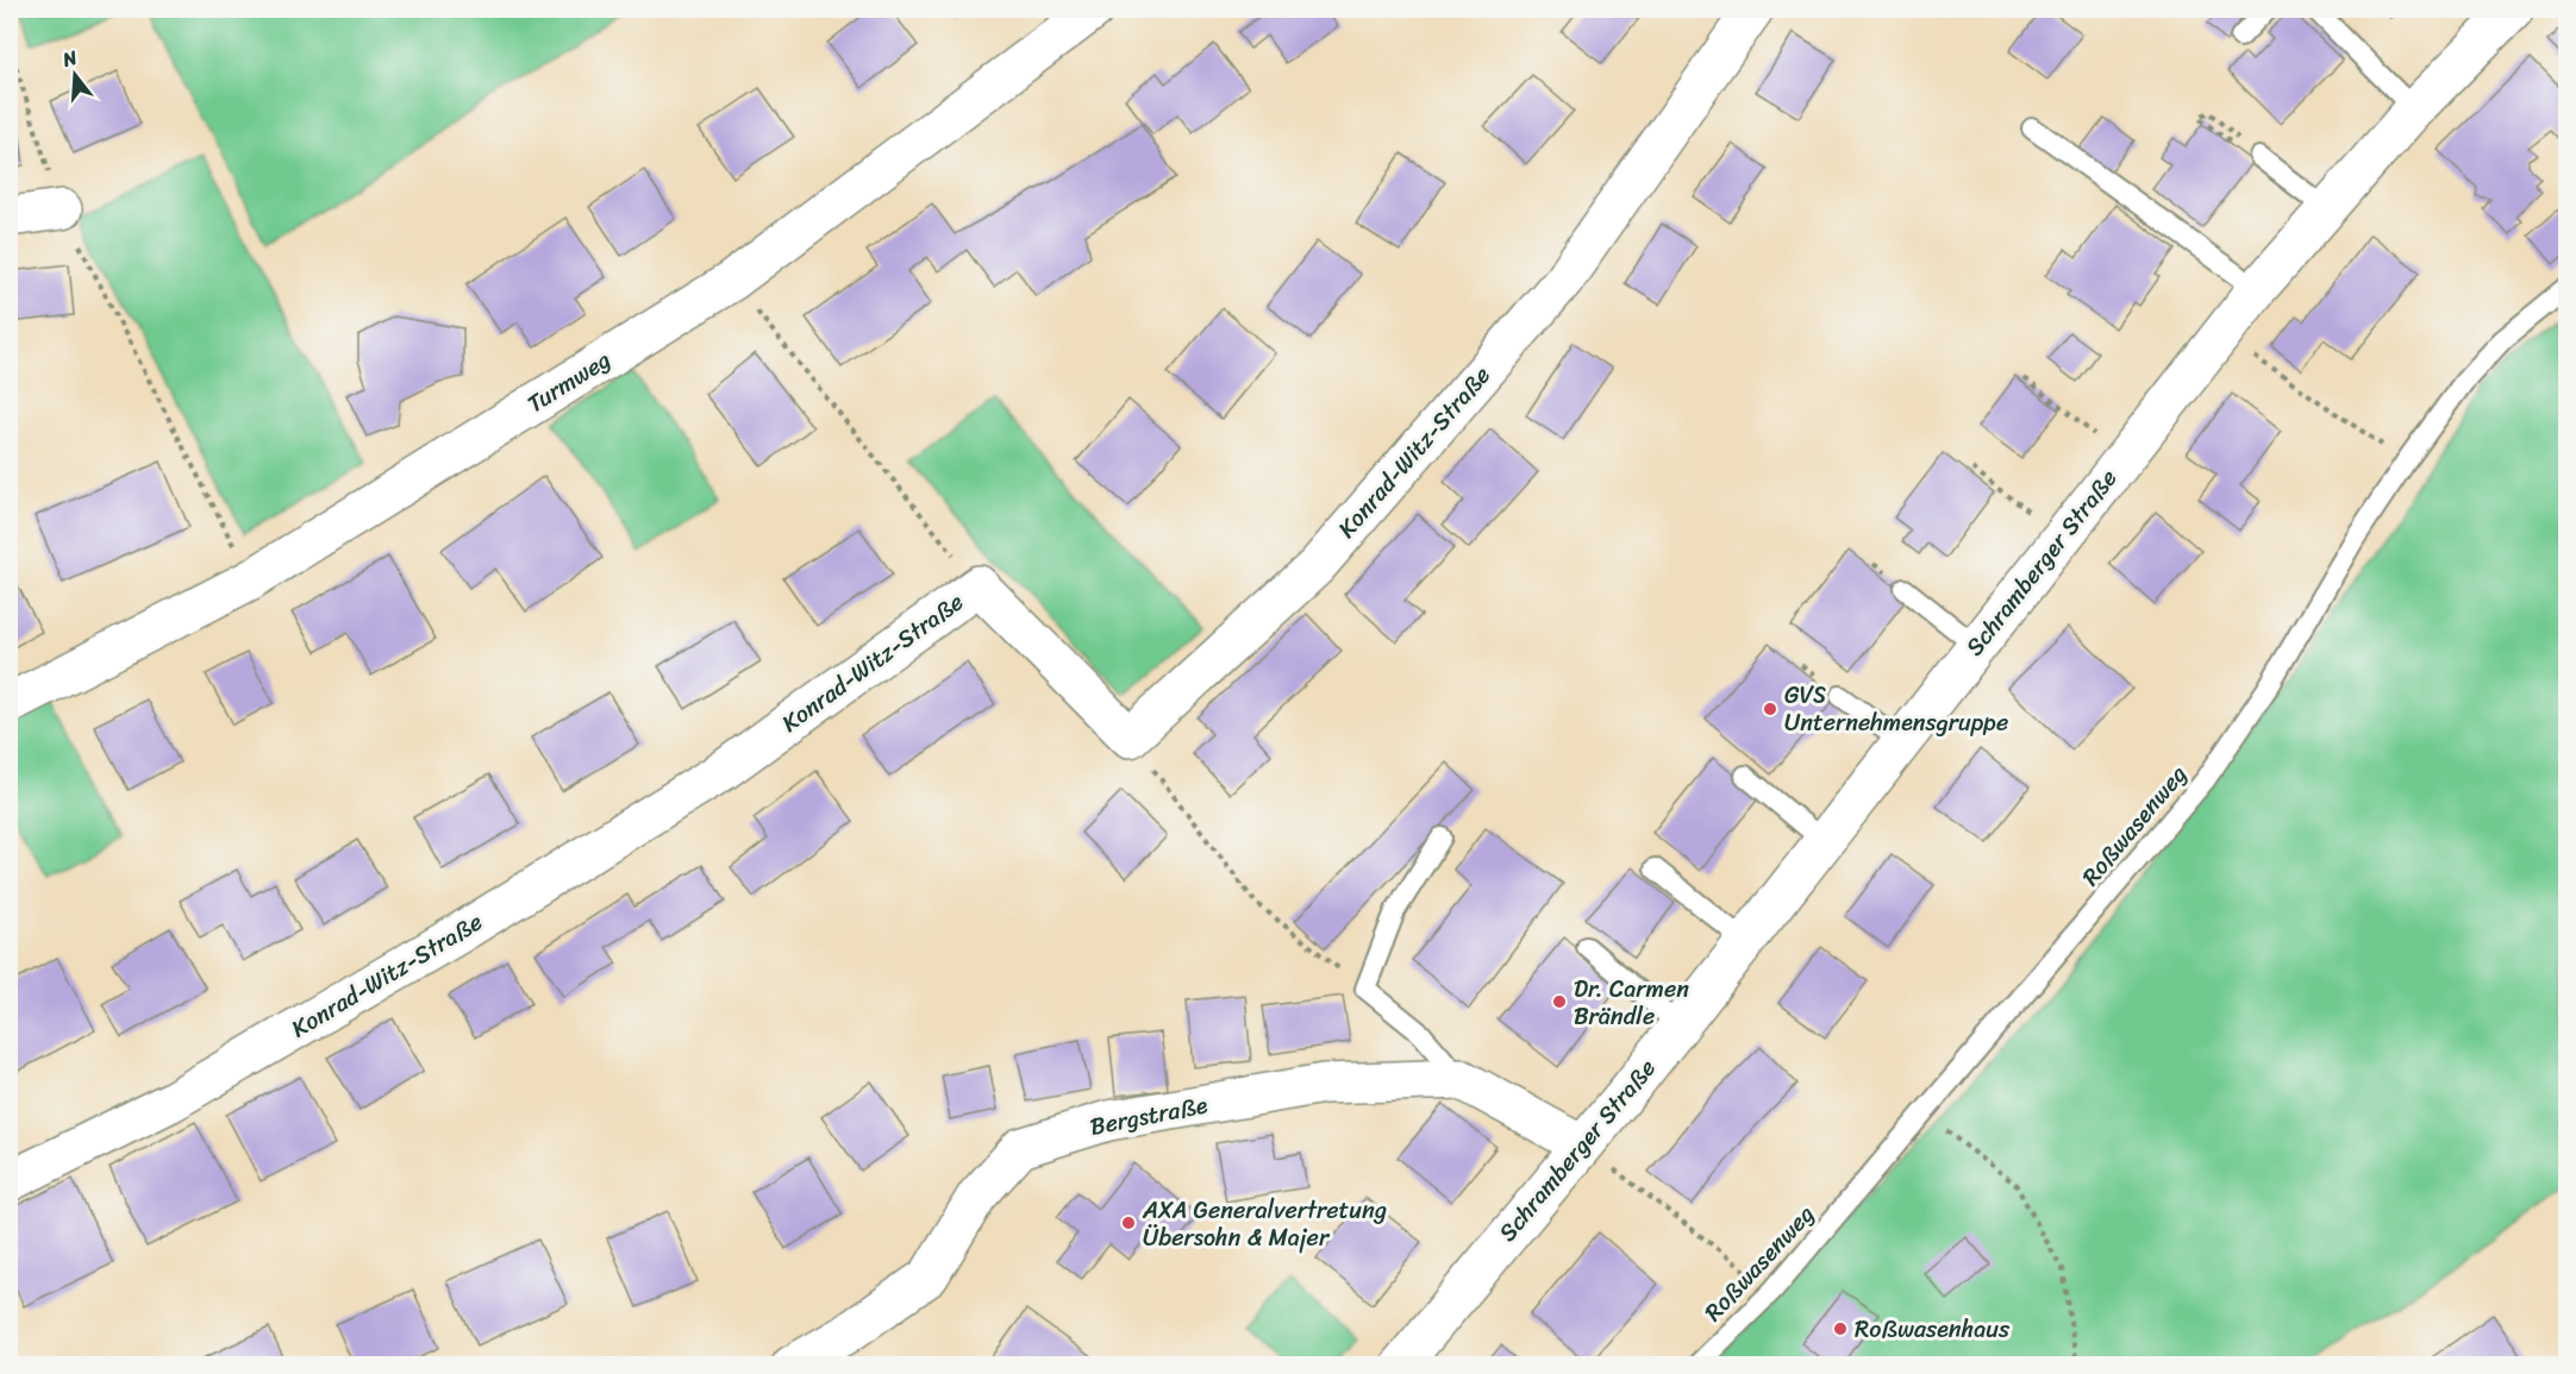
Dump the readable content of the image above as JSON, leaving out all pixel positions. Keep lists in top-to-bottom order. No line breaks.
{"streets":{"street":["Turmweg","Konrad-Witz-Straße","Schramberger Straße","Bergstraße"],"lane":["Roßwasenweg"]},"places":["GVS Unternehmensgruppe","Dr. Carmen Brändle","AXA Generalvertretung Übersohn & Majer","Roßwasenhaus"],"north":"top"}
